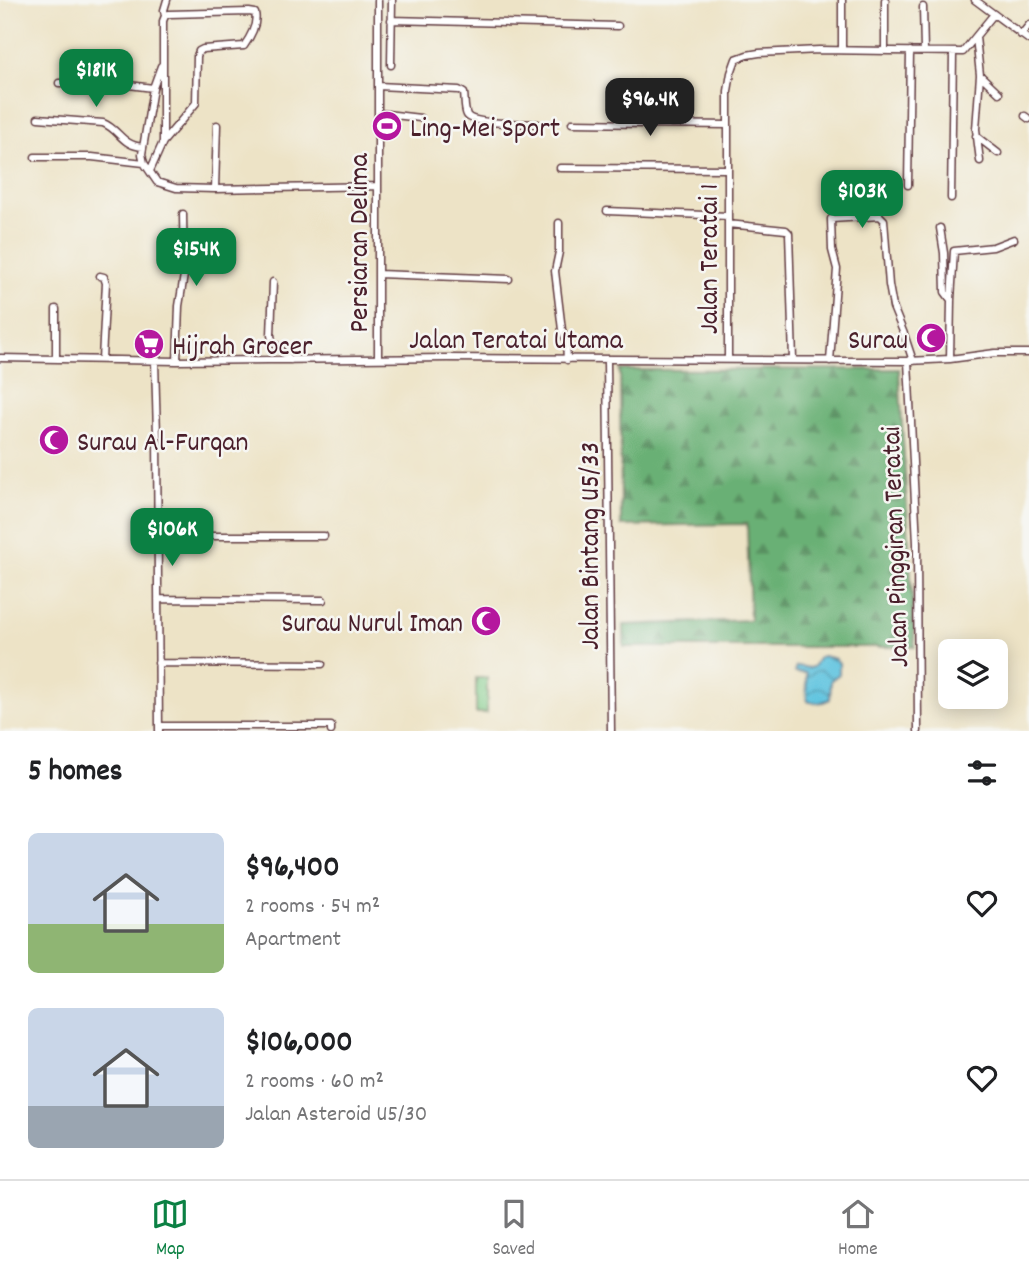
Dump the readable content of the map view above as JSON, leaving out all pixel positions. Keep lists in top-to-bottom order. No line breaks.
{"streets":{"street":["Persiaran Delima","Jalan Teratai 1","Jalan Teratai Utama","Jalan Bintang U5/33","Jalan Pinggiran Teratai"]},"crossings":[["Persiaran Delima","Jalan Teratai Utama"],["Jalan Teratai 1","Jalan Teratai Utama"],["Jalan Teratai Utama","Jalan Bintang U5/33"],["Jalan Teratai Utama","Jalan Pinggiran Teratai"]],"places":{"sports":["Ling-Mei Sport"],"mosque":["Surau","Surau Al-Furqan","Surau Nurul Iman"],"supermarket":["Hijrah Grocer"]},"page":{"price":["$181K","$96.4K","$103K","$154K","$106K"],"heading":"5 homes","list":[{"name":"$96,400","note":"2 rooms · 54 m² · Apartment"},{"name":"$106,000","note":"2 rooms · 60 m² · Jalan Asteroid U5/30"}],"tabs":["Map","Saved","Home"]}}
